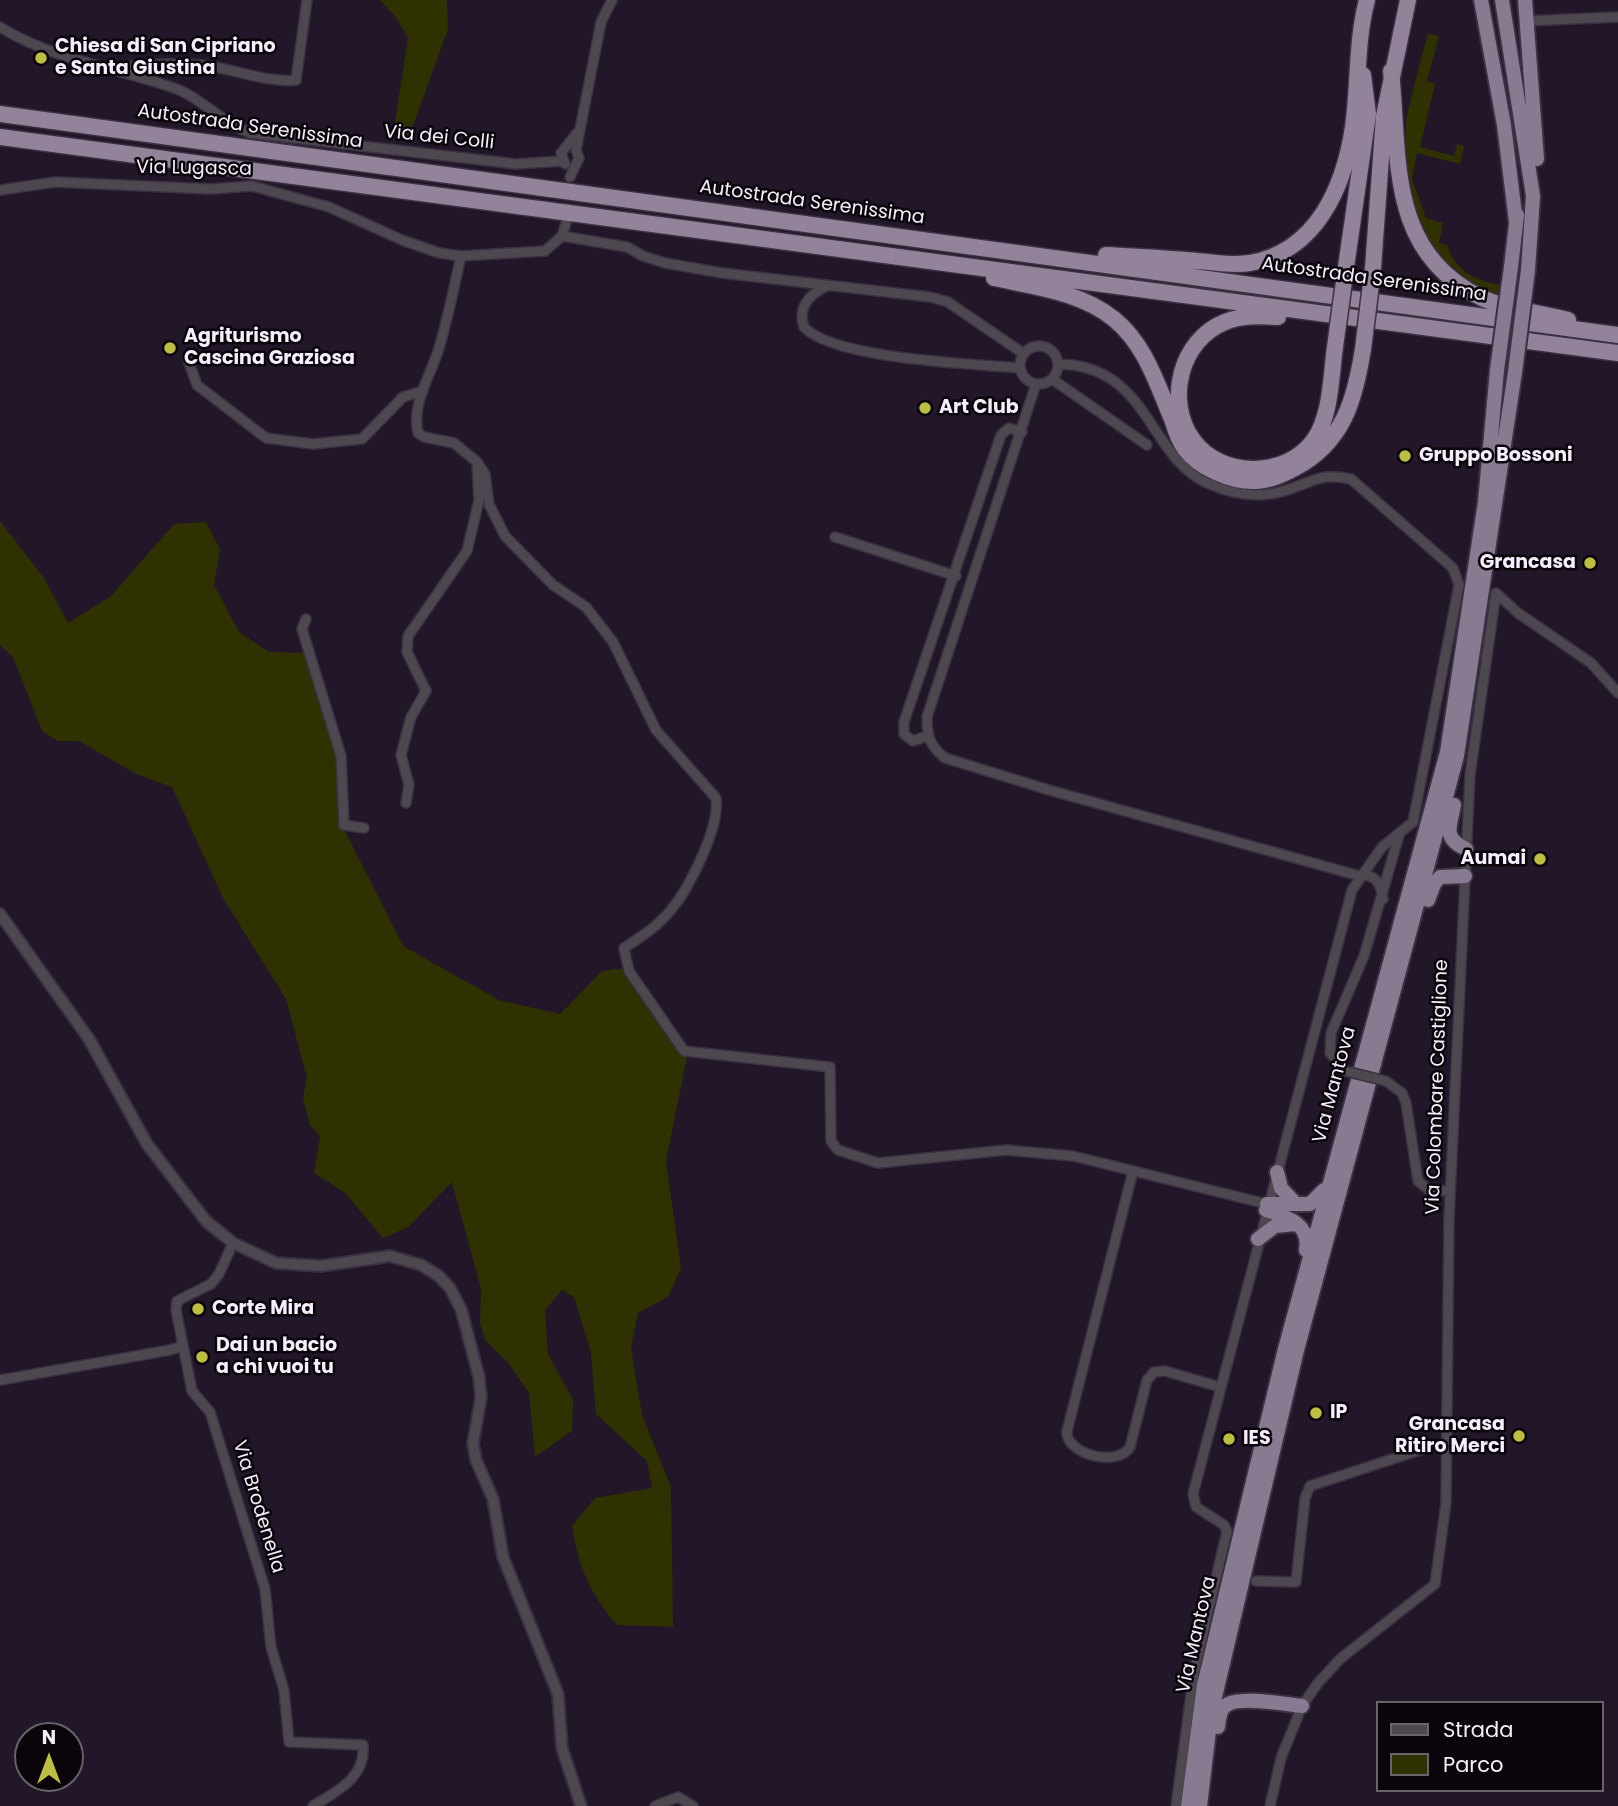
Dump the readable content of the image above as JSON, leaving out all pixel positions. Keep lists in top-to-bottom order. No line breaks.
{"streets":{"highway":["Autostrada Serenissima","Via Mantova"],"street":["Via dei Colli","Via Lugasca","Via Colombare Castiglione","Via Brodenella"]},"places":["Chiesa di San Cipriano e Santa Giustina","Agriturismo Cascina Graziosa","Art Club","Gruppo Bossoni","Grancasa","Aumai","Corte Mira","Dai un bacio a chi vuoi tu","IP","Grancasa Ritiro Merci","IES"],"legend":["Strada","Parco"],"north":"top"}
